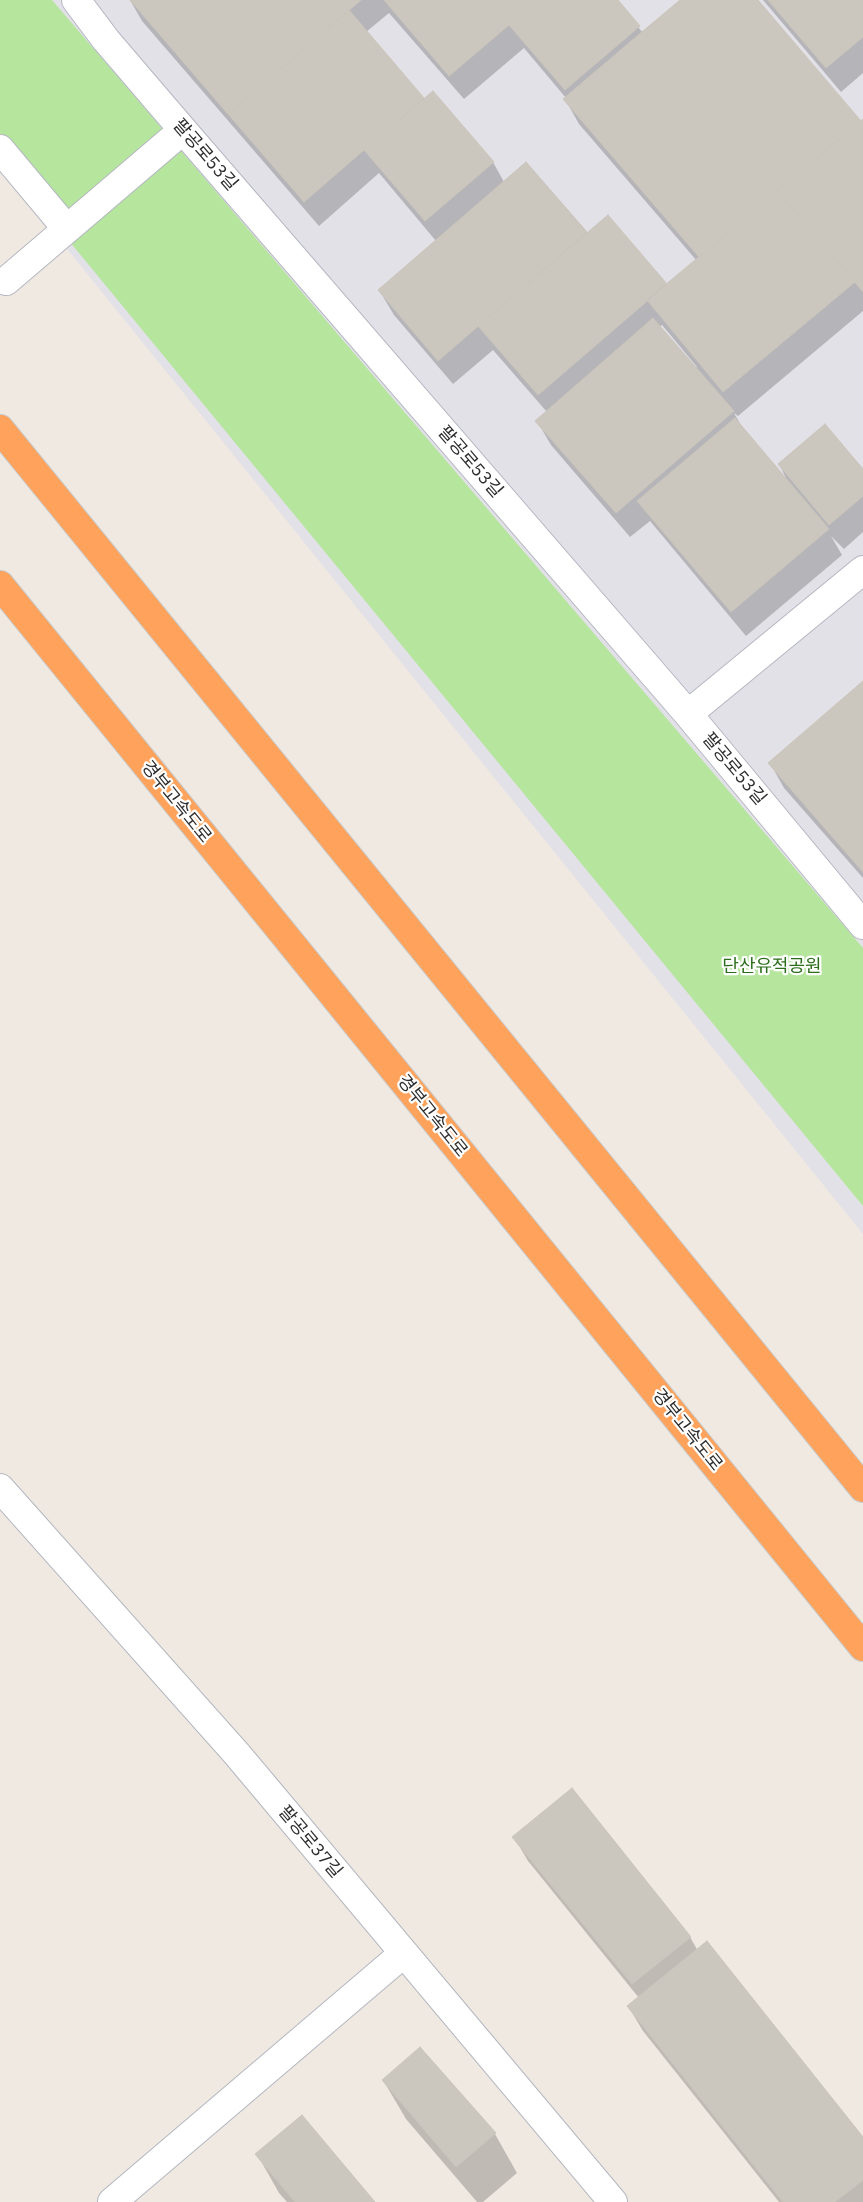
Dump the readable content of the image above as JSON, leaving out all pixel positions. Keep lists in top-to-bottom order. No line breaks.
{"streets":{"highway":["경부고속도로"],"street":["팔공로53길","팔공로37길"]},"parks":["단산유적공원"]}
